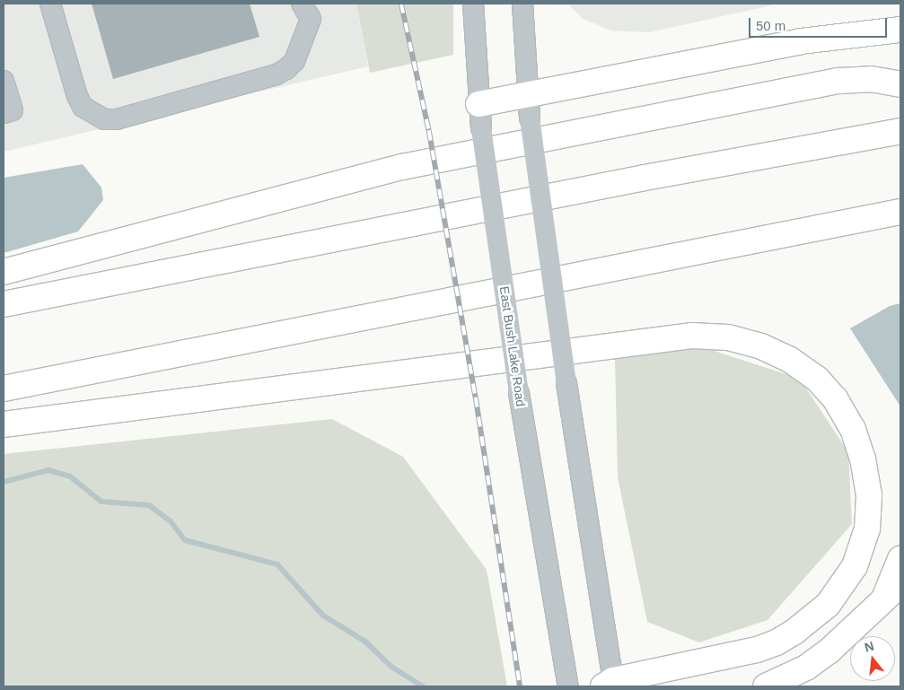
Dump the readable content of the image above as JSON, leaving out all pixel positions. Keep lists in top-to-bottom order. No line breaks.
{"streets":{"street":["East Bush Lake Road"]},"scale_bar":"50 m","north":"top"}
